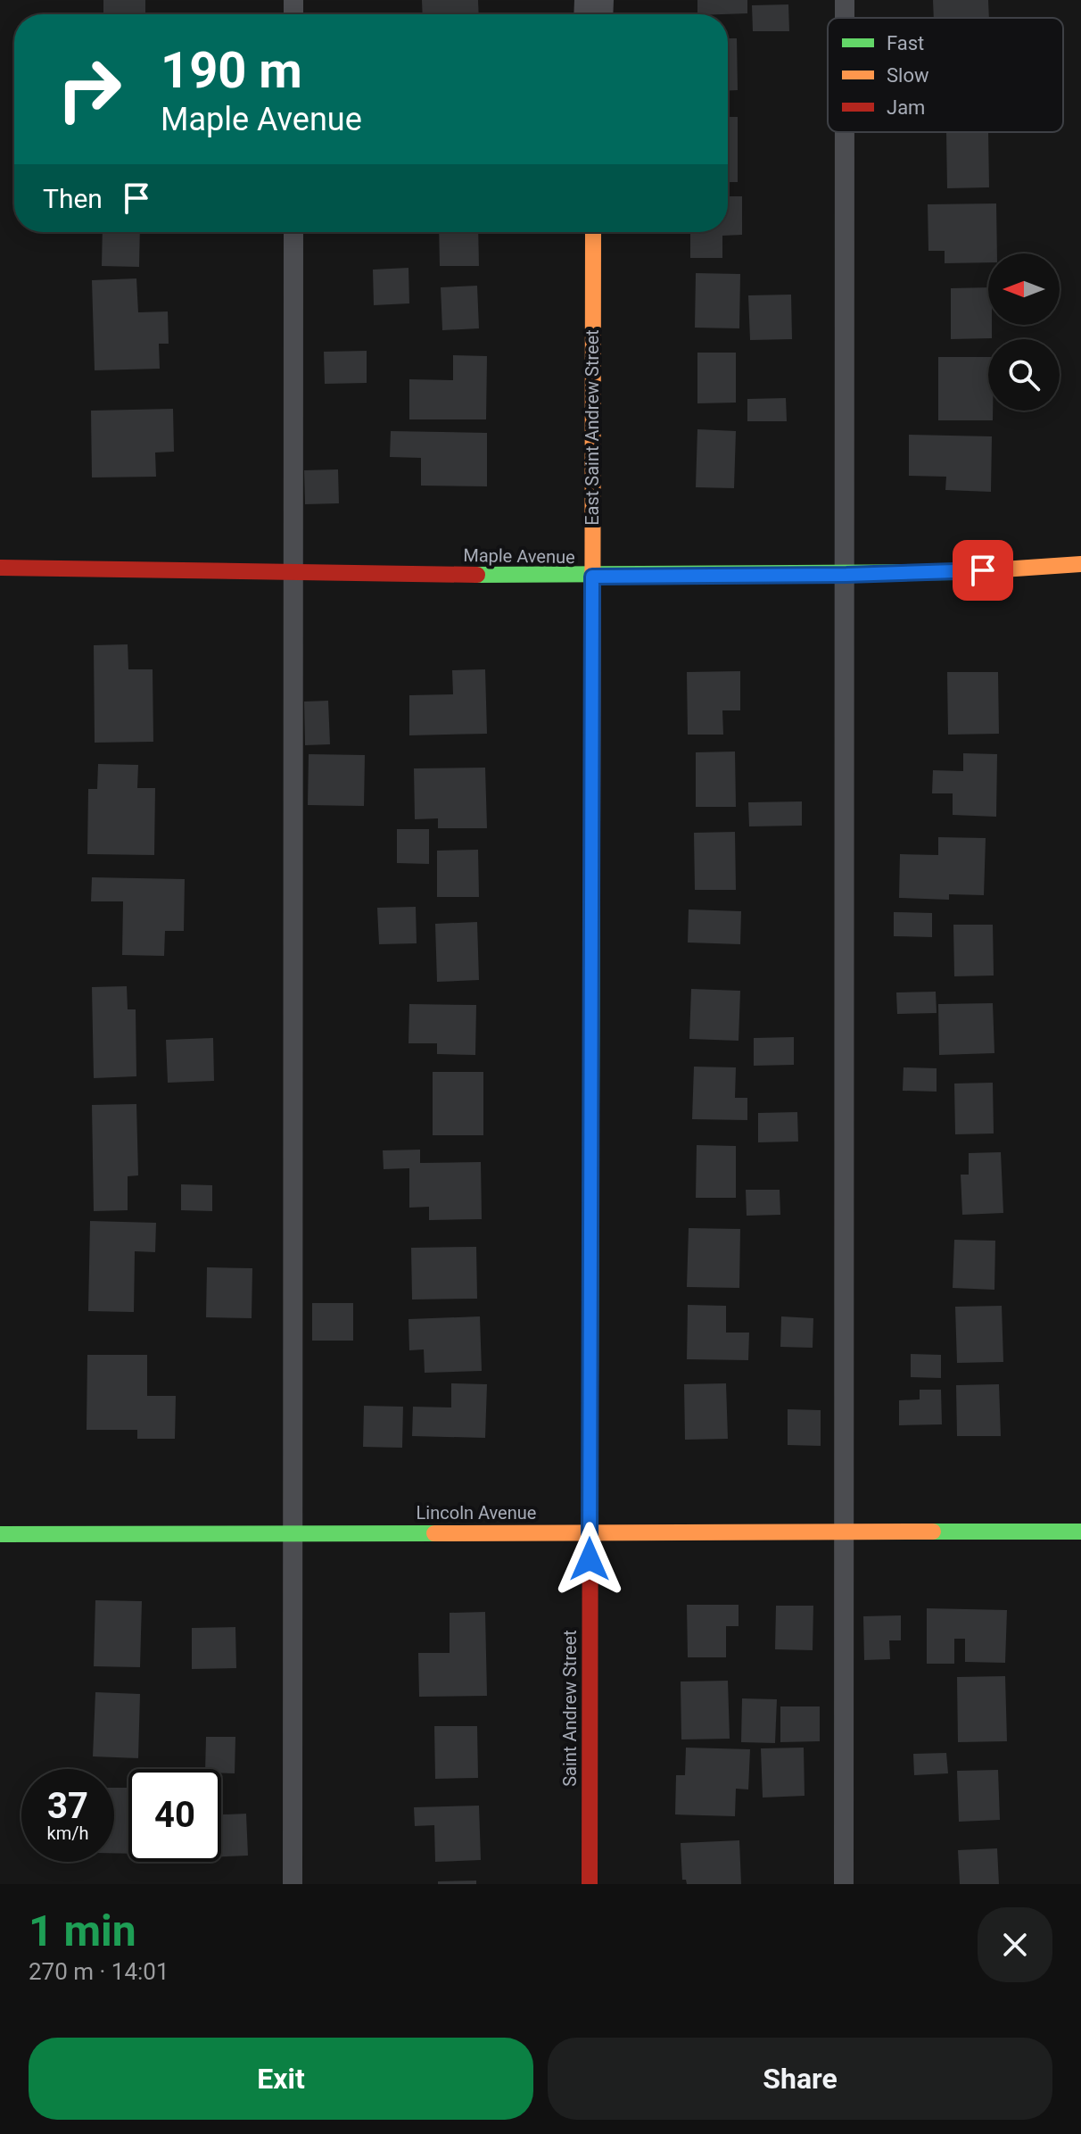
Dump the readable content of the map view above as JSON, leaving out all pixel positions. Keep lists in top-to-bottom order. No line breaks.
{"streets":{"street":["East Saint Andrew Street","Maple Avenue","Lincoln Avenue","Saint Andrew Street"]},"crossings":[["East Saint Andrew Street","Maple Avenue"],["East Saint Andrew Street","Lincoln Avenue"],["East Saint Andrew Street","Saint Andrew Street"],["Lincoln Avenue","Saint Andrew Street"]],"legend":["Fast","Slow","Jam"],"north":"left","page":{"turn":["190 m","Maple Avenue"],"then":"Then","speed":"37 km/h","limit":"40","heading":["1 min","270 m · 14:01"],"buttons":["Exit","Share"]}}
